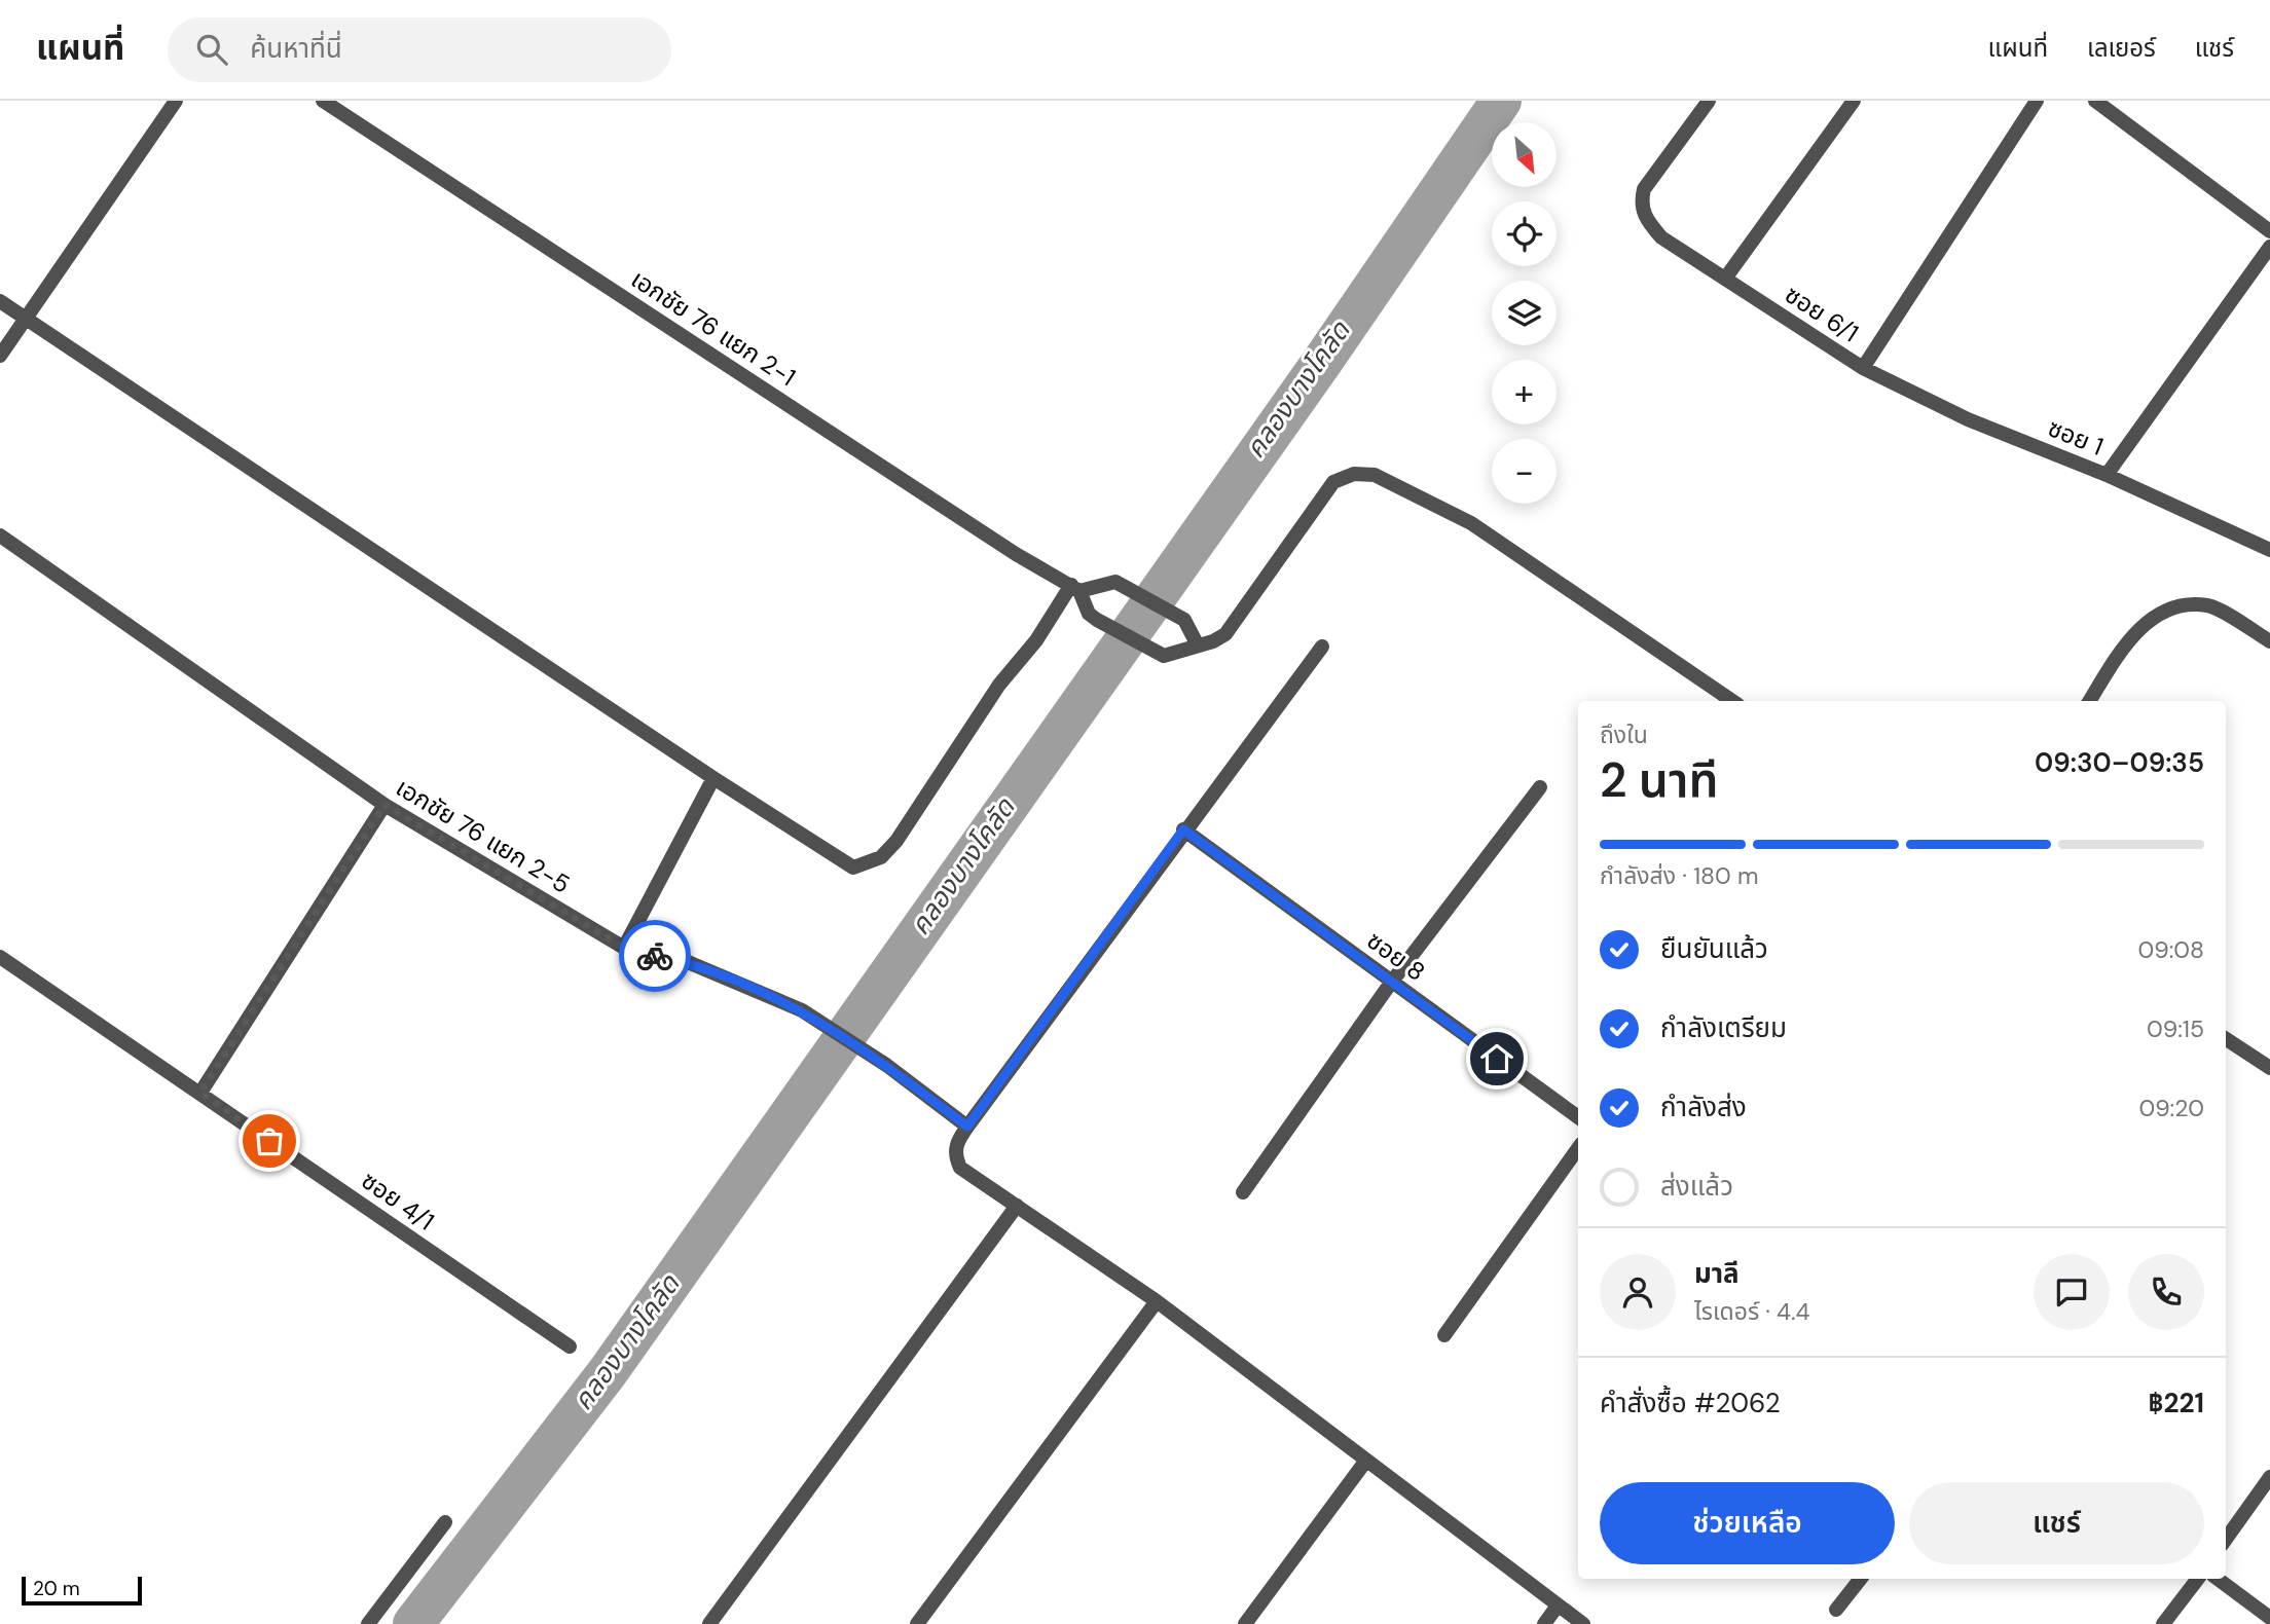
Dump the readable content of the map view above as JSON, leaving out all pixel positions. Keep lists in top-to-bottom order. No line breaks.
{"streets":{"street":["ซอย 6/1","เอกชัย 76 แยก 2-1","ซอย 1","เอกชัย 76 แยก 2-5","ซอย 8","ซอย 4/1"]},"crossings":[["ซอย 6/1","ซอย 1"]],"water":["คลองบางโคลัด"],"scale_bar":"20 m","north":"bottom right","page":{"header":"แผนที่","search":"ค้นหาที่นี่","nav":["แผนที่","เลเยอร์","แชร์"],"map_buttons":["+","−"],"heading":["2 นาที","ถึงใน","09:30–09:35"],"panel":["มาลี","ไรเดอร์ · 4.4","คำสั่งซื้อ #2062","฿221"],"bar":"กำลังส่ง · 180 m","list":[["ยืนยันแล้ว","09:08"],["กำลังเตรียม","09:15"],["กำลังส่ง","09:20"],"ส่งแล้ว"],"buttons":["ช่วยเหลือ","แชร์"],"scale":"20 m"}}
